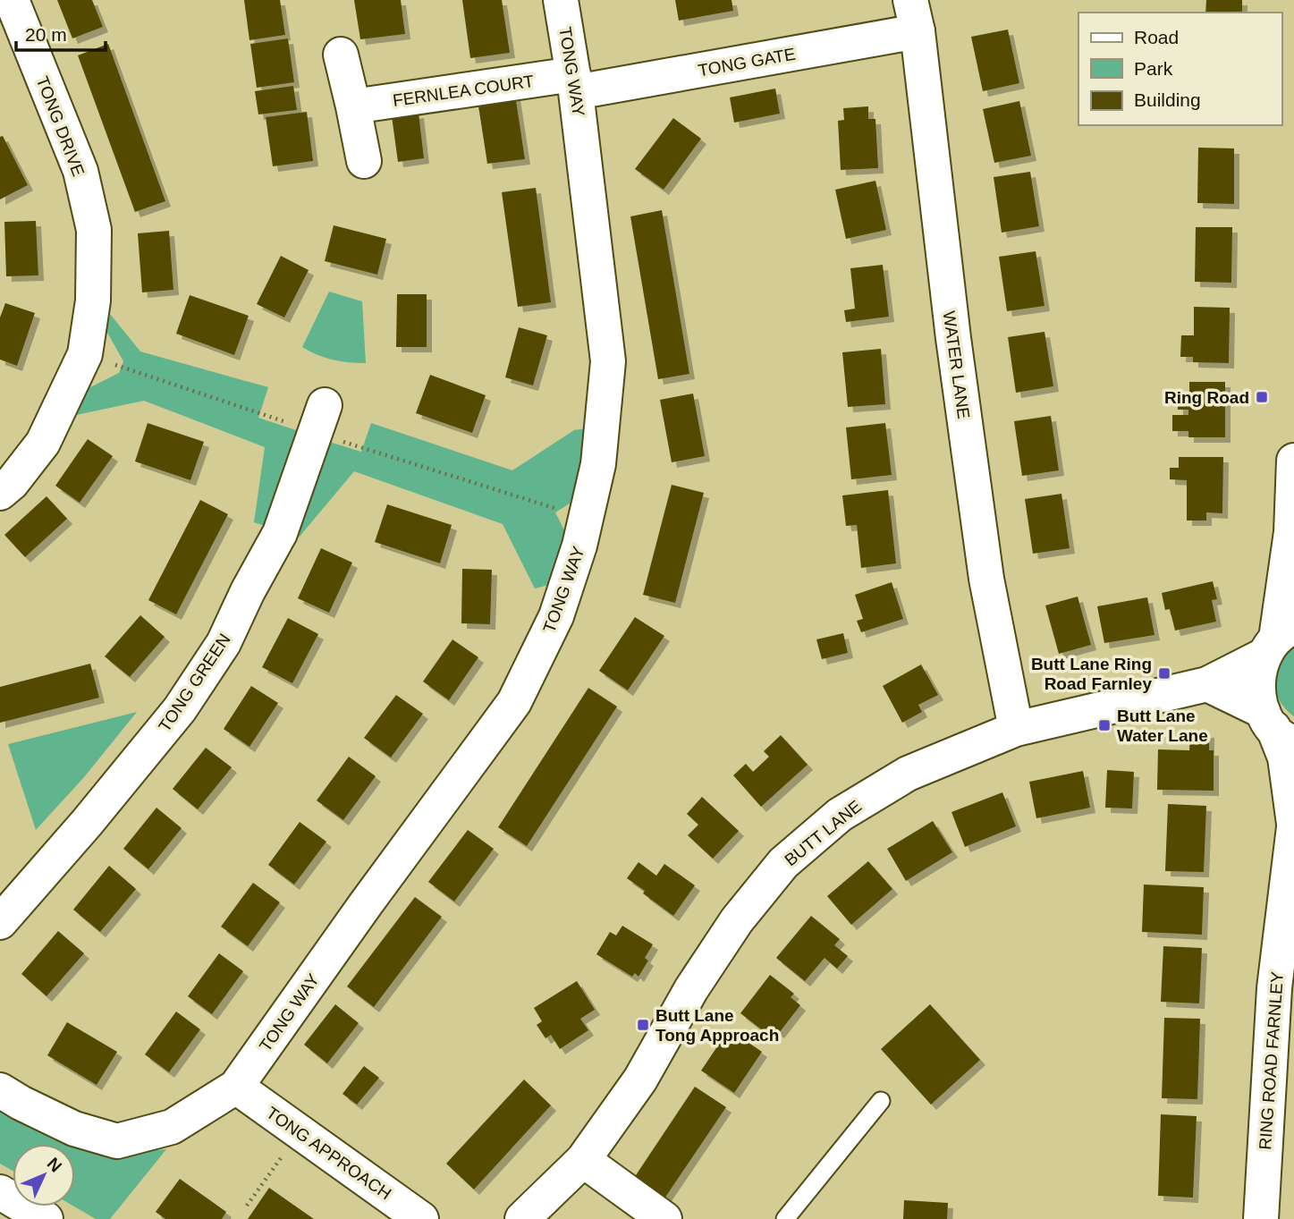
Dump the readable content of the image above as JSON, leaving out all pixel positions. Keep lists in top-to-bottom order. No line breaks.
{"streets":{"main road":["TONG GATE","TONG WAY","FERNLEA COURT","TONG DRIVE","WATER LANE","TONG GREEN","BUTT LANE","RING ROAD FARNLEY","TONG APPROACH"]},"crossings":[["TONG GATE","TONG WAY"],["TONG GATE","FERNLEA COURT"],["TONG GATE","WATER LANE"],["TONG WAY","FERNLEA COURT"],["TONG WAY","TONG APPROACH"],["WATER LANE","BUTT LANE"],["BUTT LANE","RING ROAD FARNLEY"]],"places":{"transit":["Ring Road","Butt Lane Ring Road Farnley","Butt Lane Water Lane","Butt Lane Tong Approach"]},"legend":["Road","Park","Building"],"scale_bar":"20 m","north":"top right"}
